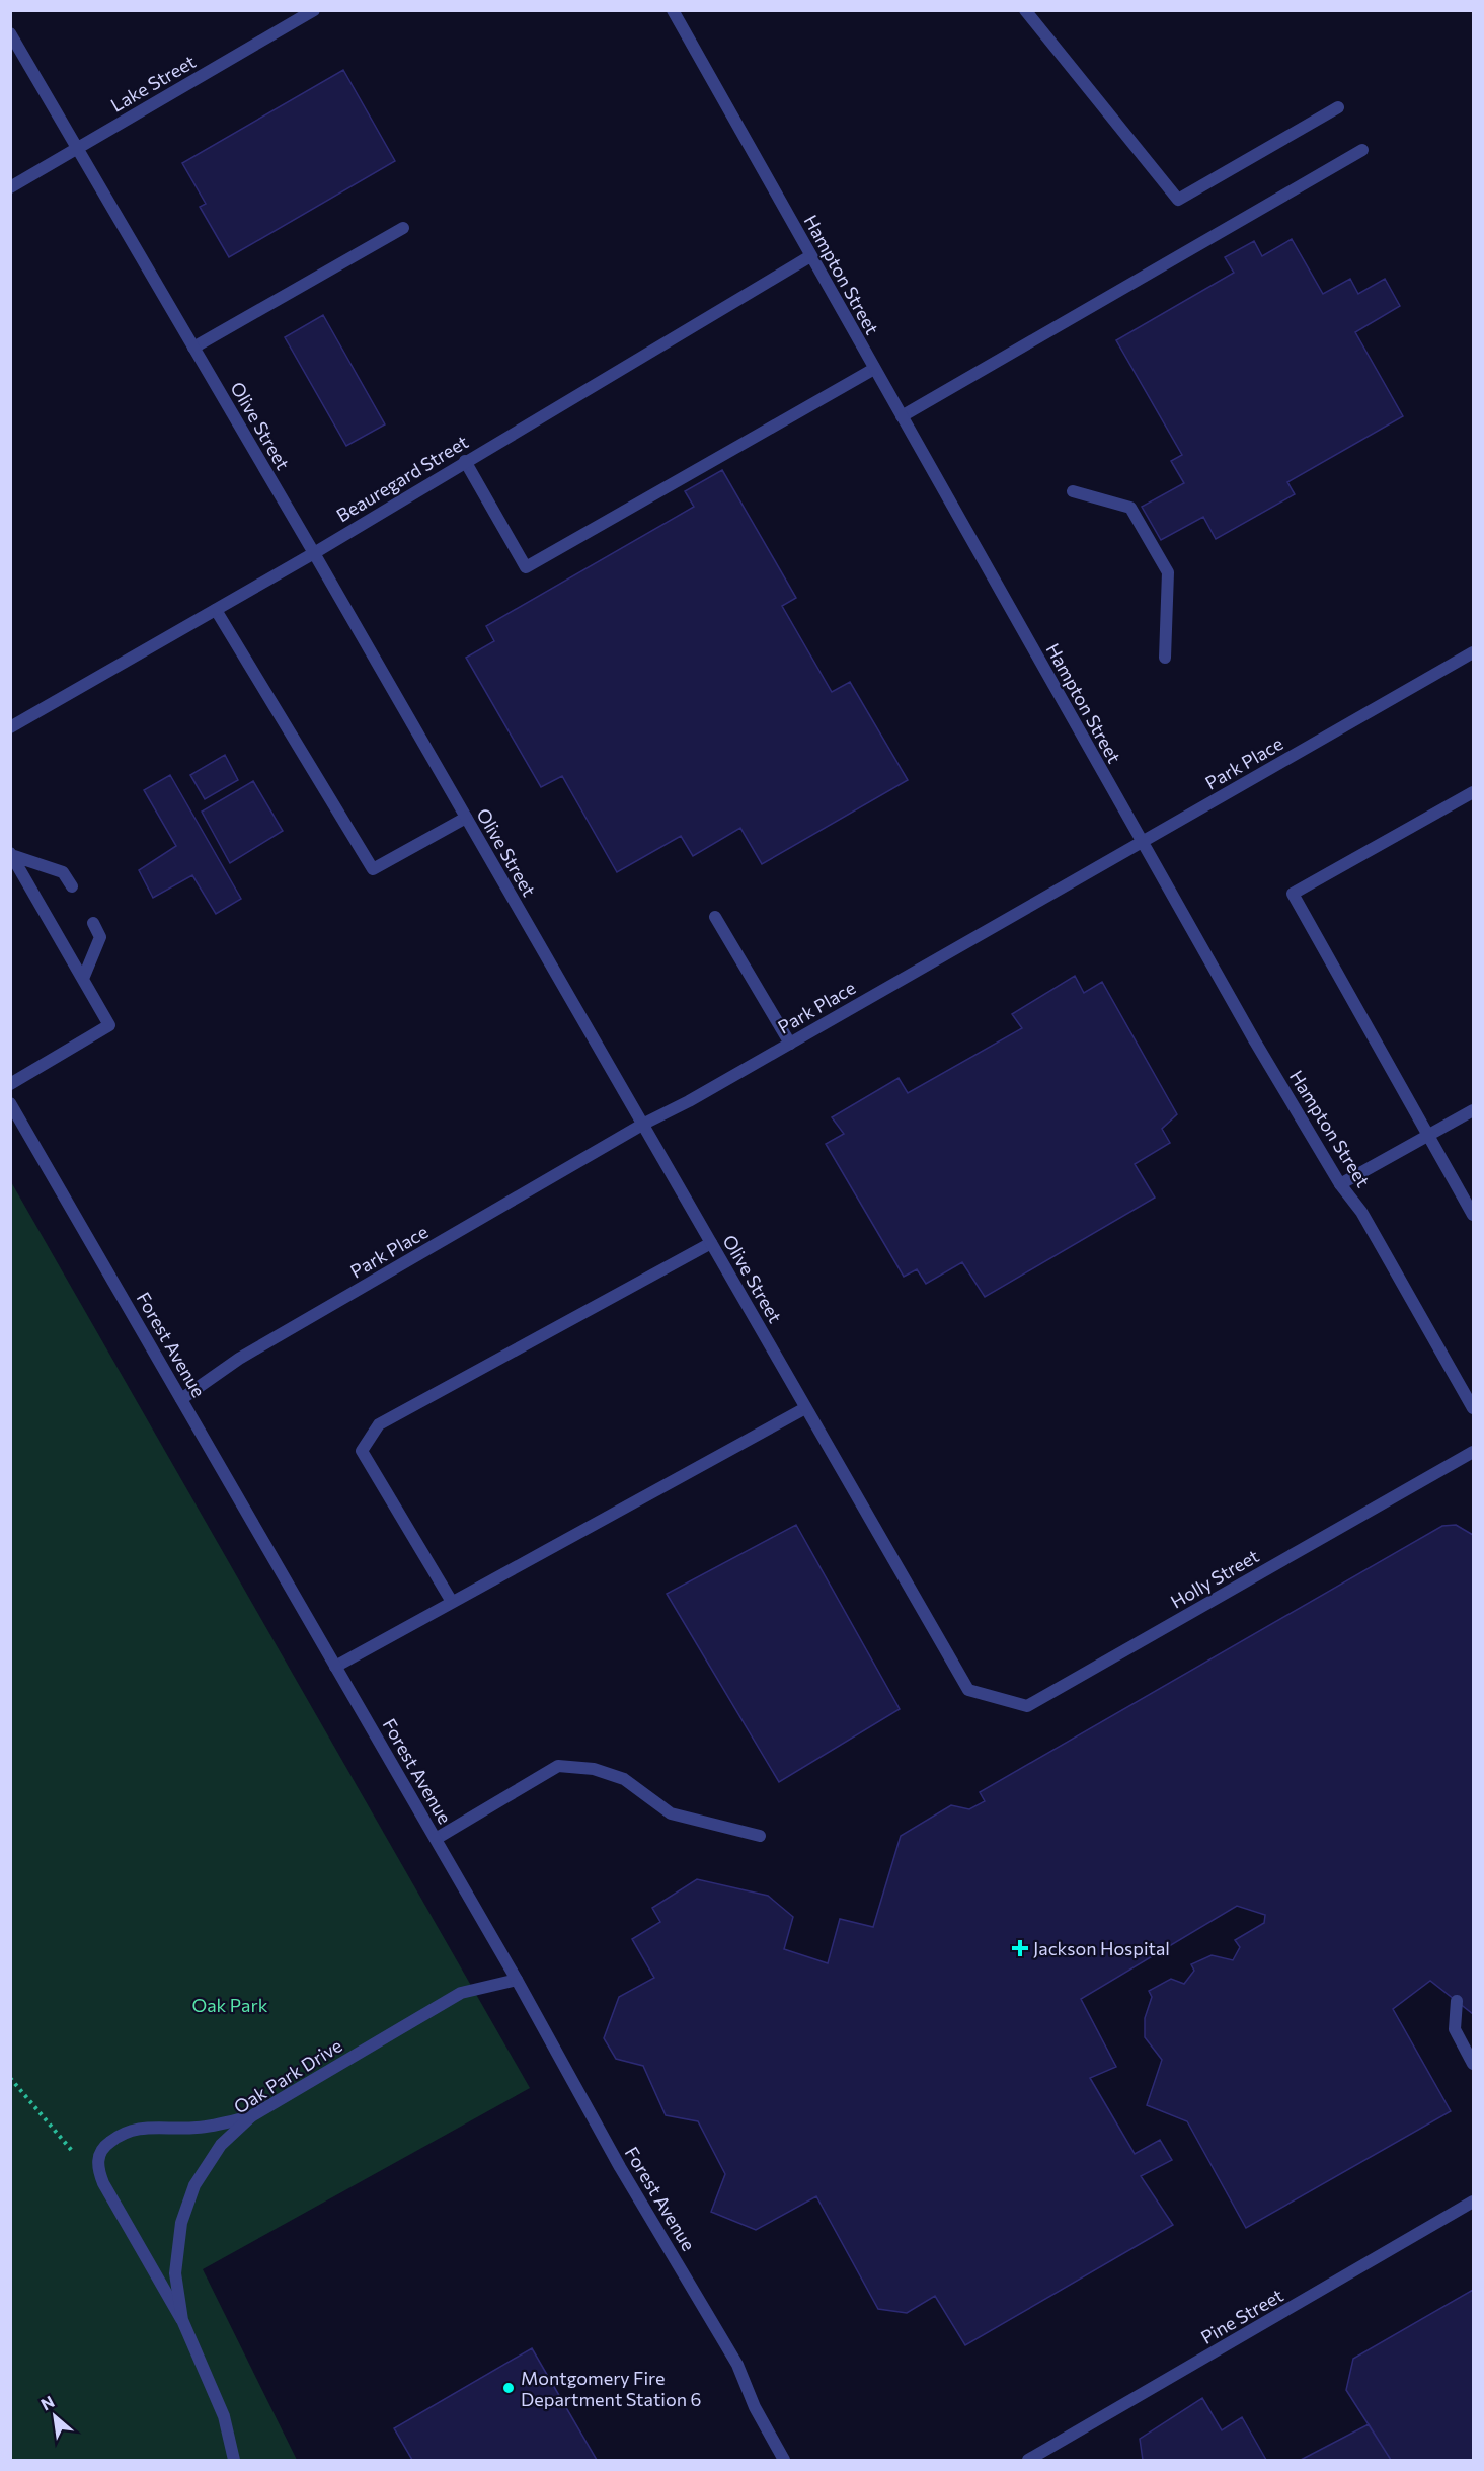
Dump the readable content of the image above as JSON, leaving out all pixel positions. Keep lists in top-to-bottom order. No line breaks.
{"streets":{"street":["Lake Street","Hampton Street","Olive Street","Beauregard Street","Park Place","Forest Avenue","Holly Street","Oak Park Drive","Pine Street"]},"crossings":[["Lake Street","Olive Street"],["Hampton Street","Beauregard Street"],["Hampton Street","Park Place"],["Olive Street","Beauregard Street"],["Olive Street","Park Place"],["Olive Street","Holly Street"],["Park Place","Forest Avenue"],["Forest Avenue","Oak Park Drive"]],"parks":["Oak Park"],"places":{"health":["Jackson Hospital"],"other":["Montgomery Fire Department Station 6"]},"north":"top left"}
